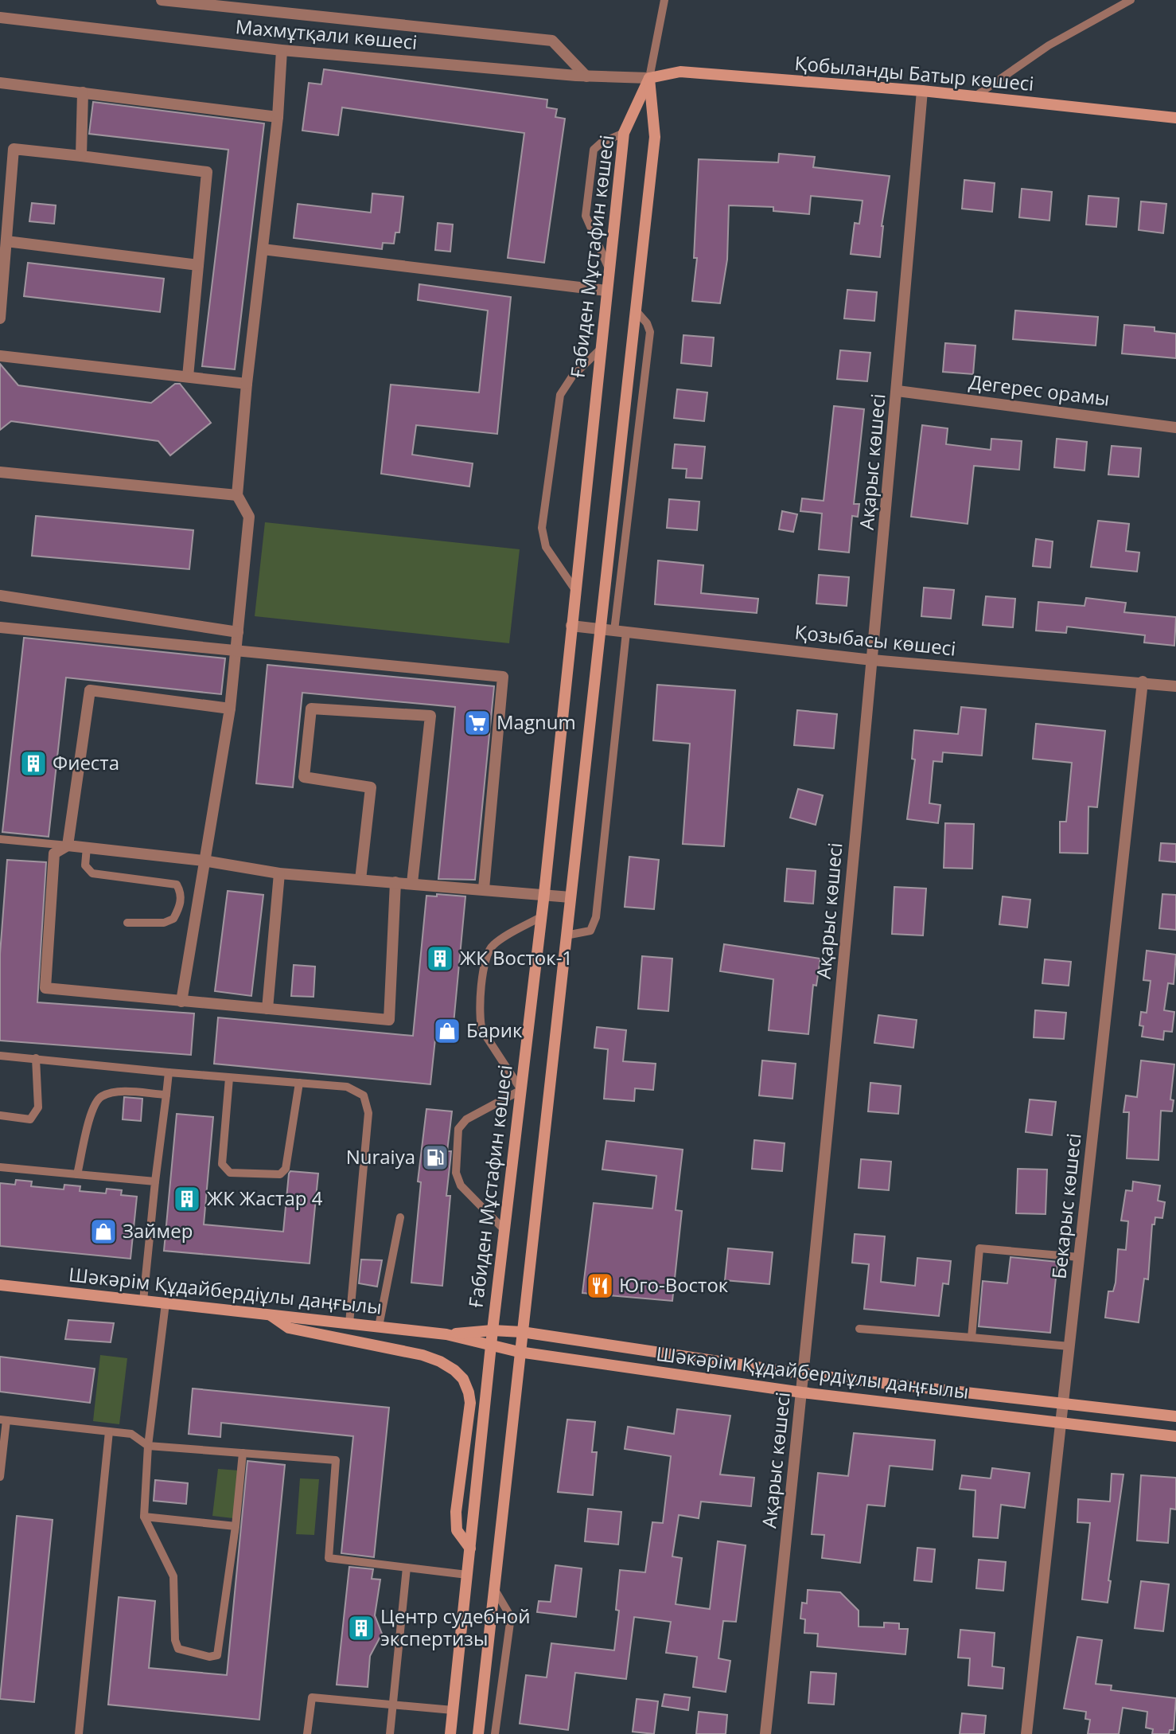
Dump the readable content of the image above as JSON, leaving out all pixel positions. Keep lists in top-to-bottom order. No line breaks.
{"streets":{"main road":["Қобыланды Батыр көшесі","Ғабиден Мұстафин көшесі","Шәкәрім Құдайбердіұлы даңғылы"],"street":["Махмұтқали көшесі","Дегерес орамы","Ақарыс көшесі","Қозыбасы көшесі","Бекарыс көшесі"]},"crossings":[["Махмұтқали көшесі","Қобыланды Батыр көшесі"],["Махмұтқали көшесі","Ғабиден Мұстафин көшесі"],["Қобыланды Батыр көшесі","Ғабиден Мұстафин көшесі"],["Қобыланды Батыр көшесі","Ақарыс көшесі"],["Ғабиден Мұстафин көшесі","Қозыбасы көшесі"],["Ғабиден Мұстафин көшесі","Шәкәрім Құдайбердіұлы даңғылы"],["Дегерес орамы","Ақарыс көшесі"],["Ақарыс көшесі","Қозыбасы көшесі"],["Ақарыс көшесі","Шәкәрім Құдайбердіұлы даңғылы"],["Қозыбасы көшесі","Бекарыс көшесі"],["Бекарыс көшесі","Шәкәрім Құдайбердіұлы даңғылы"]],"places":{"supermarket":["Magnum"],"building":["Фиеста","ЖК Восток-1","ЖК Жастар 4","Центр судебной экспертизы"],"shop":["Барик","Займер"],"fuel station":["Nuraiya"],"restaurant":["Юго-Восток"]}}
